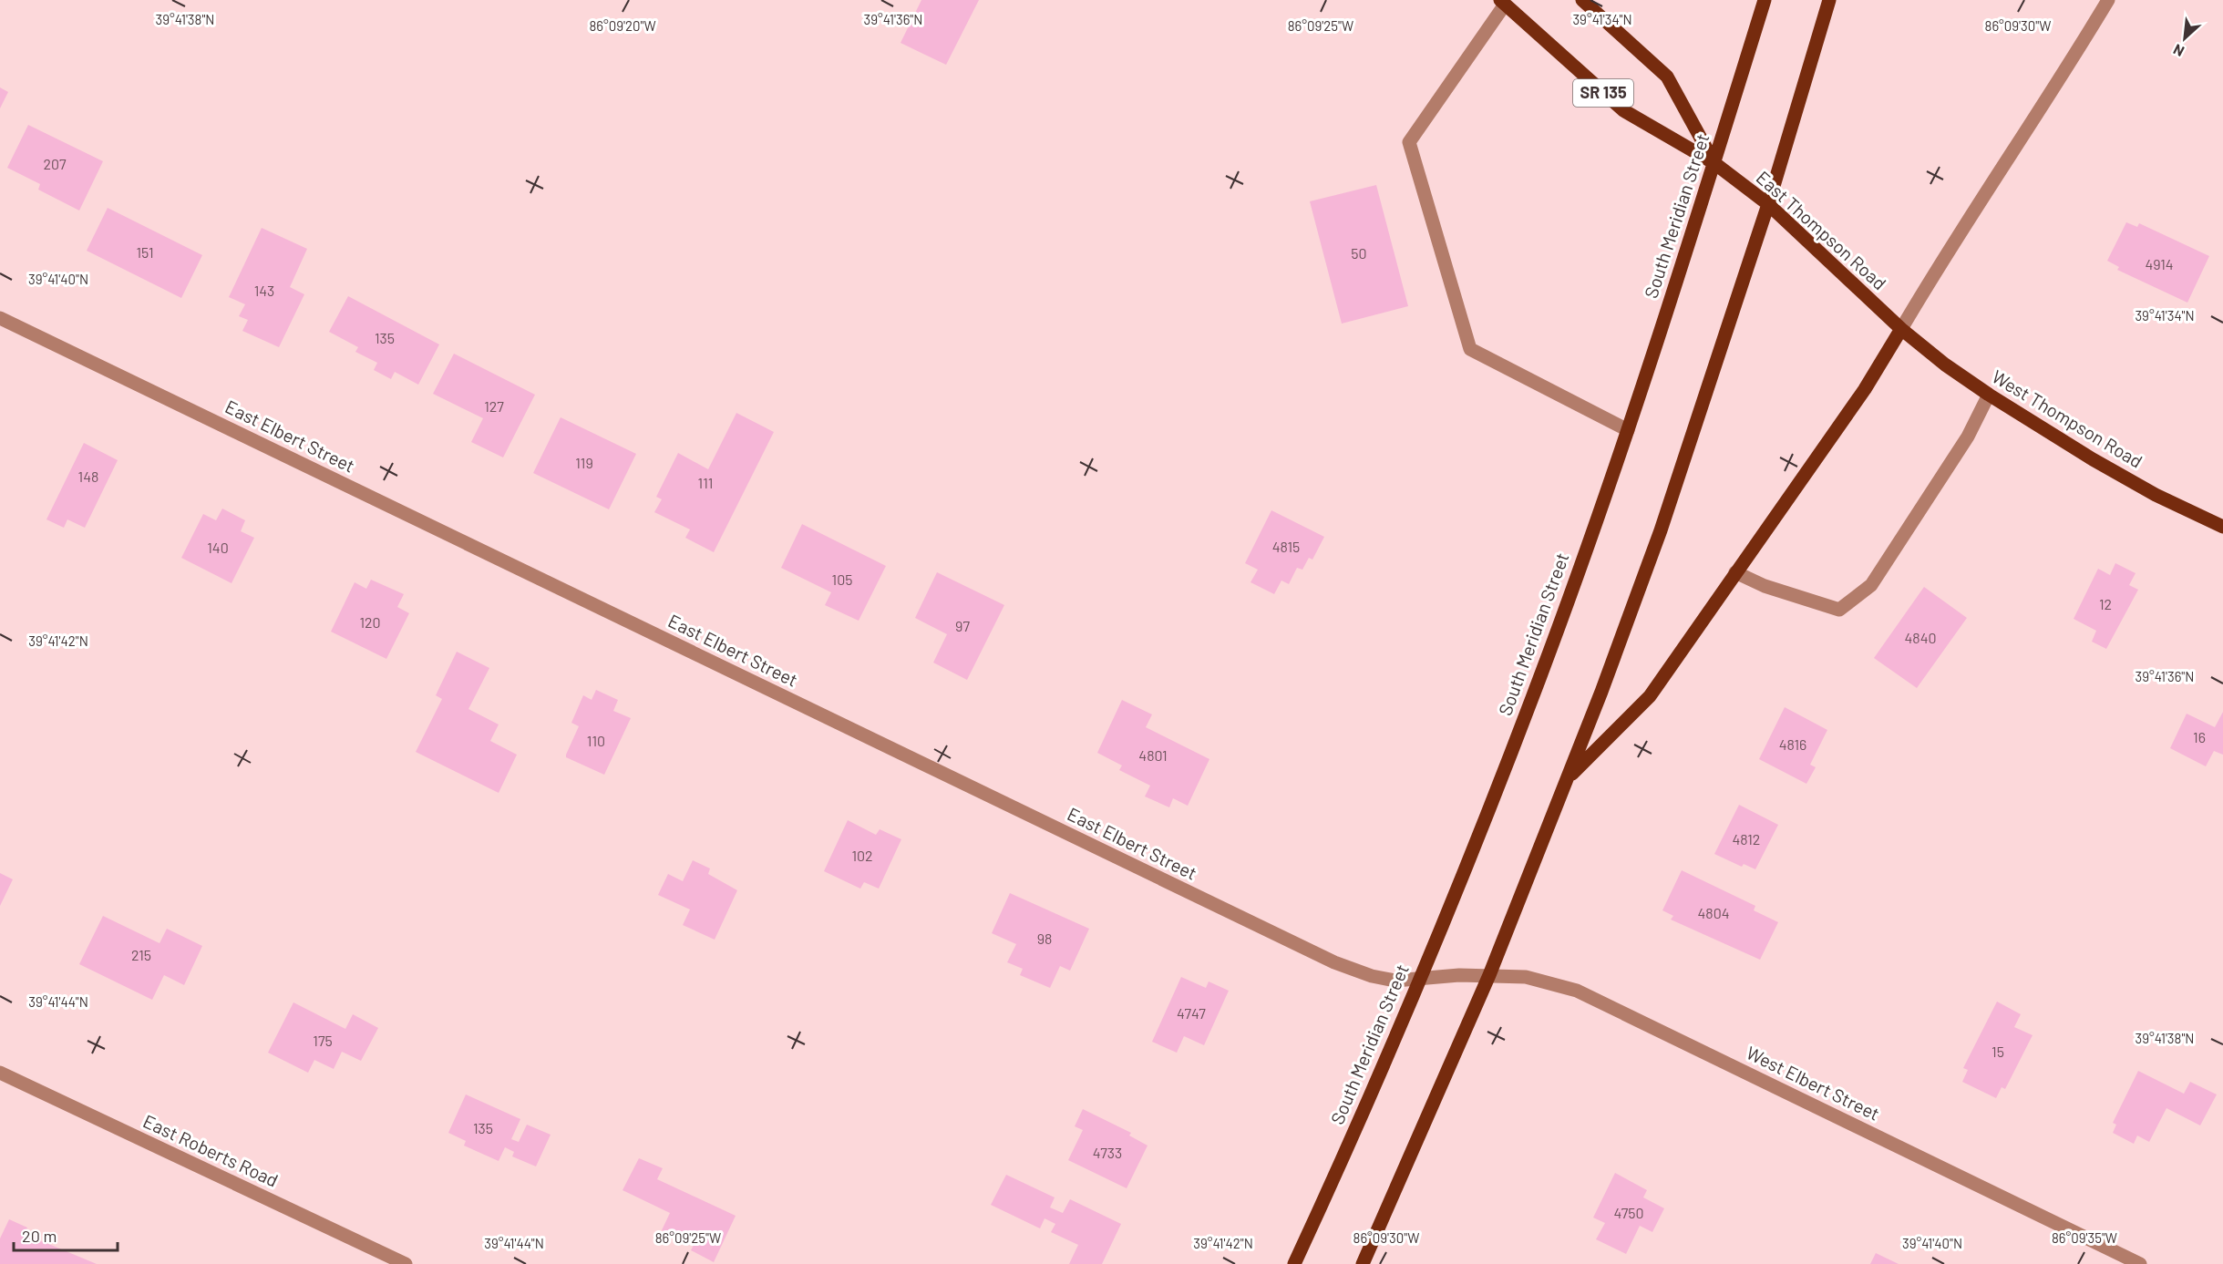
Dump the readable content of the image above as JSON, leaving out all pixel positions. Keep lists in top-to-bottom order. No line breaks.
{"streets":{"main road":["SR 135","South Meridian Street","East Thompson Road","West Thompson Road"],"street":["East Elbert Street","West Elbert Street","East Roberts Road"]},"crossings":[["South Meridian Street","East Thompson Road"],["South Meridian Street","East Elbert Street"],["East Thompson Road","West Thompson Road"],["East Elbert Street","West Elbert Street"]],"house_numbers":["207","151","50","4914","143","135","127","119","148","111","4815","140","105","12","120","97","4840","16","110","4816","4801","4812","102","4804","98","215","4747","175","15","135","4733","4750"],"scale_bar":"20 m","north":"bottom left","coordinates":["39°41'38\"N","39°41'36\"N","39°41'34\"N","86°09'20\"W","86°09'25\"W","86°09'30\"W","39°41'40\"N","39°41'42\"N","39°41'44\"N","86°09'35\"W"]}
